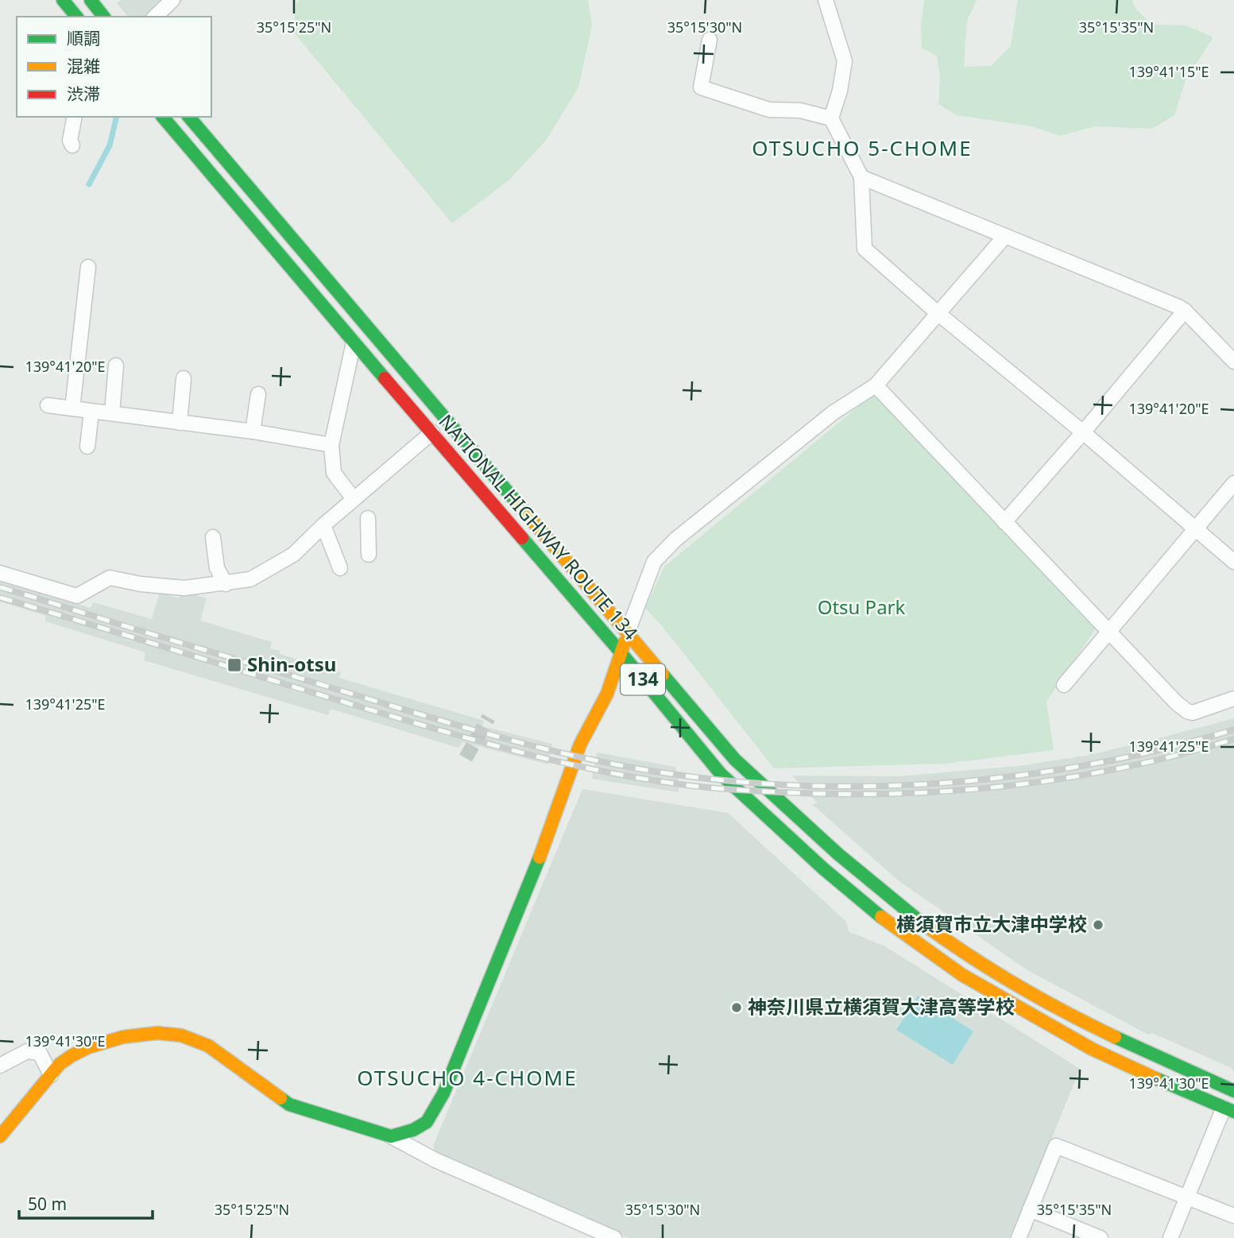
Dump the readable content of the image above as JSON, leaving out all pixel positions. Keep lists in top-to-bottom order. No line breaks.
{"streets":{"main road":["NATIONAL HIGHWAY ROUTE 134","134"]},"districts":["OTSUCHO 5-CHOME","OTSUCHO 4-CHOME"],"parks":["Otsu Park"],"places":{"transit":["Shin-otsu"],"other":["横須賀市立大津中学校","神奈川県立横須賀大津高等学校"]},"legend":["順調","混雑","渋滞"],"scale_bar":"50 m","coordinates":["35°15'25\"N","35°15'30\"N","35°15'35\"N","139°41'15\"E","139°41'20\"E","139°41'25\"E","139°41'30\"E"]}
